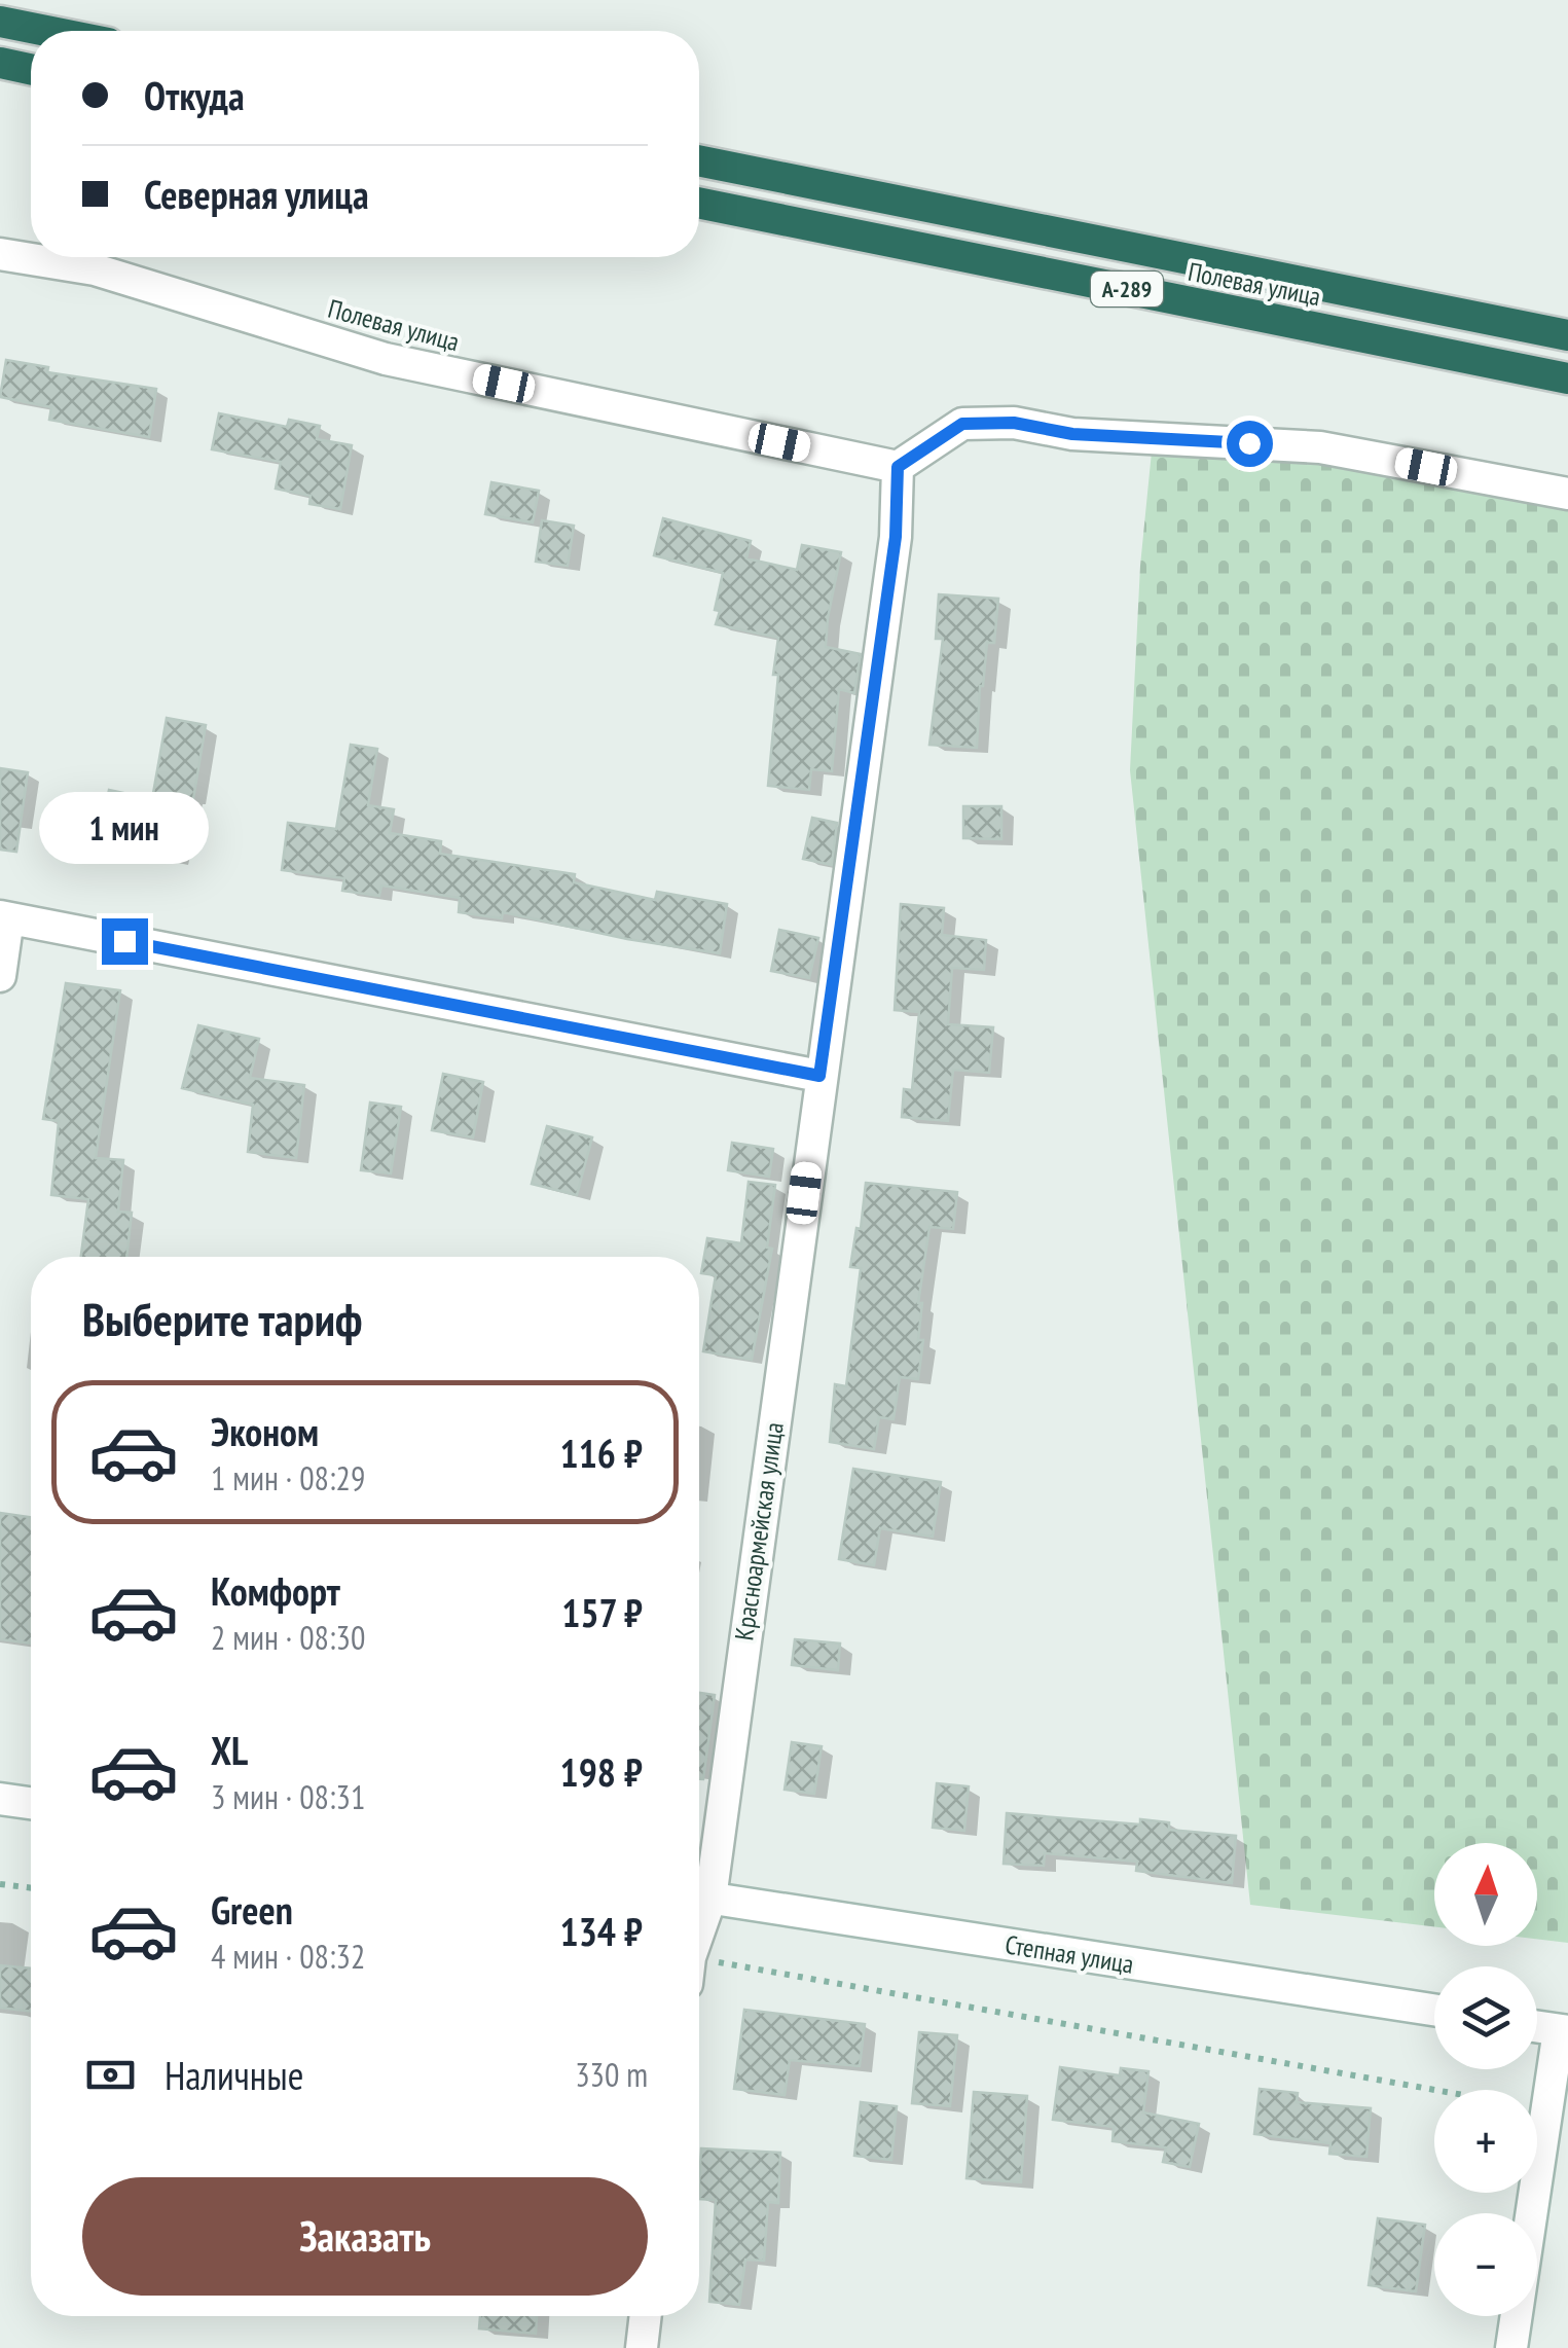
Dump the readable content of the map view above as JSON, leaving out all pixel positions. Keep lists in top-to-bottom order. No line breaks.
{"streets":{"highway":["Полевая улица","А-289"],"street":["Красноармейская улица","Степная улица"]},"crossings":[["Полевая улица","Красноармейская улица"]],"north":"top","page":{"banner":["Откуда","Северная улица"],"bubble":"1 мин","heading":"Выберите тариф","list":[{"name":"Эконом","note":"1 мин · 08:29","value":"116 ₽"},{"name":"Комфорт","note":"2 мин · 08:30","value":"157 ₽"},{"name":"XL","note":"3 мин · 08:31","value":"198 ₽"},{"name":"Green","note":"4 мин · 08:32","value":"134 ₽"}],"map_buttons":["+","−"],"pay":["Наличные","330 m"],"buttons":"Заказать"}}
